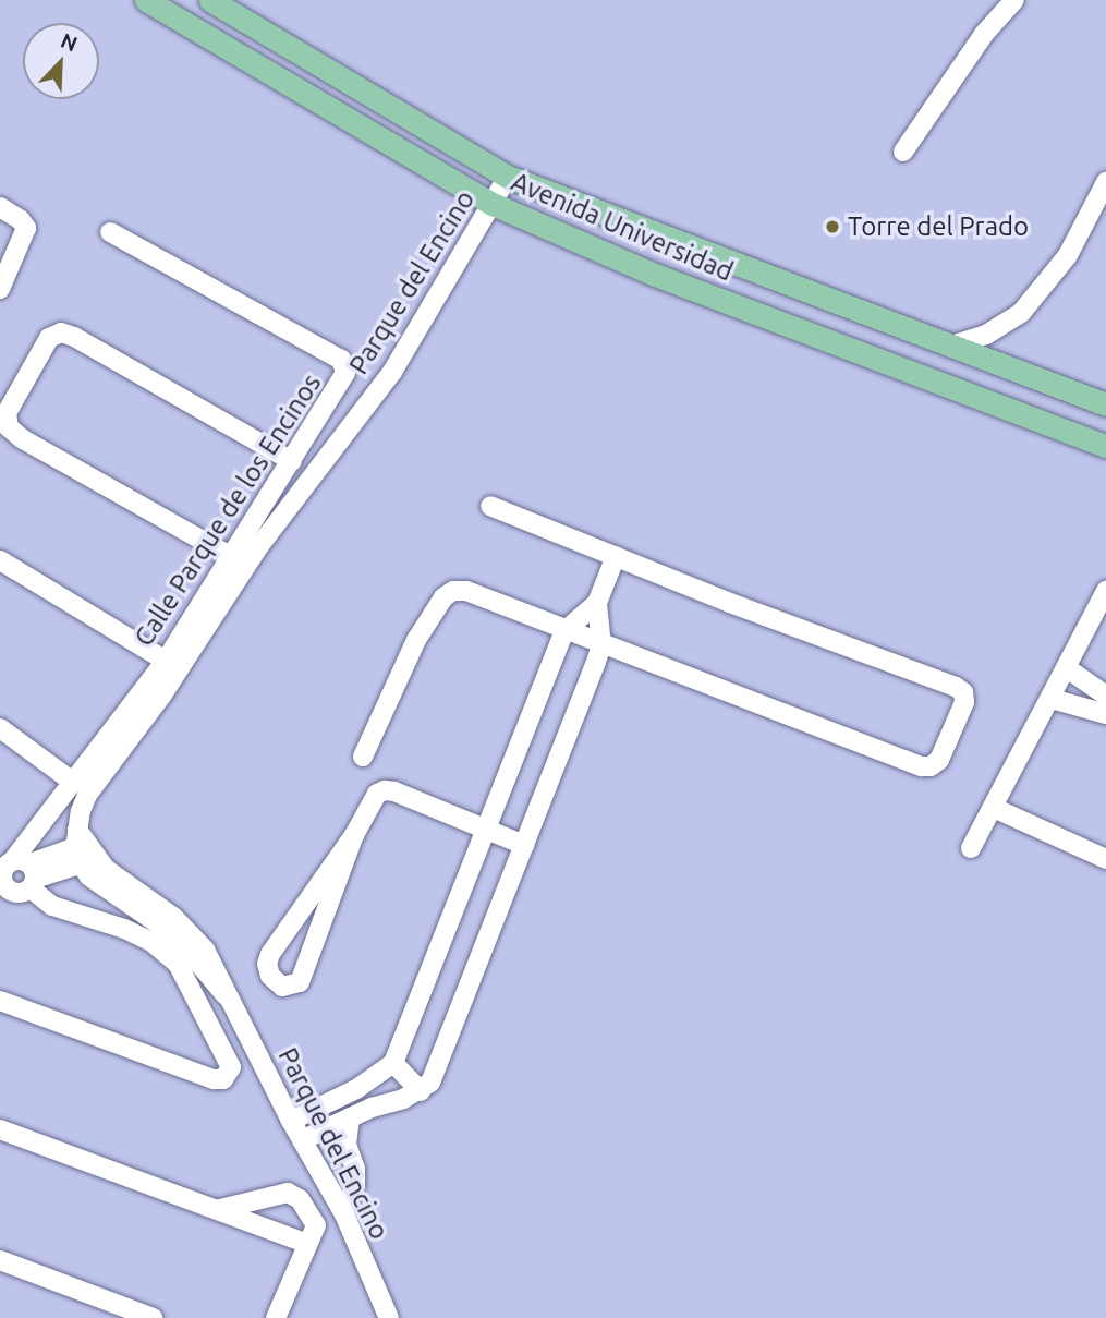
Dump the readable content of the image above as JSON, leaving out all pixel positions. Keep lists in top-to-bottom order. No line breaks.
{"streets":{"main road":["Avenida Universidad"],"street":["Parque del Encino","Calle Parque de los Encinos"]},"crossings":[["Avenida Universidad","Parque del Encino"]],"places":["Torre del Prado"],"north":"top right"}
